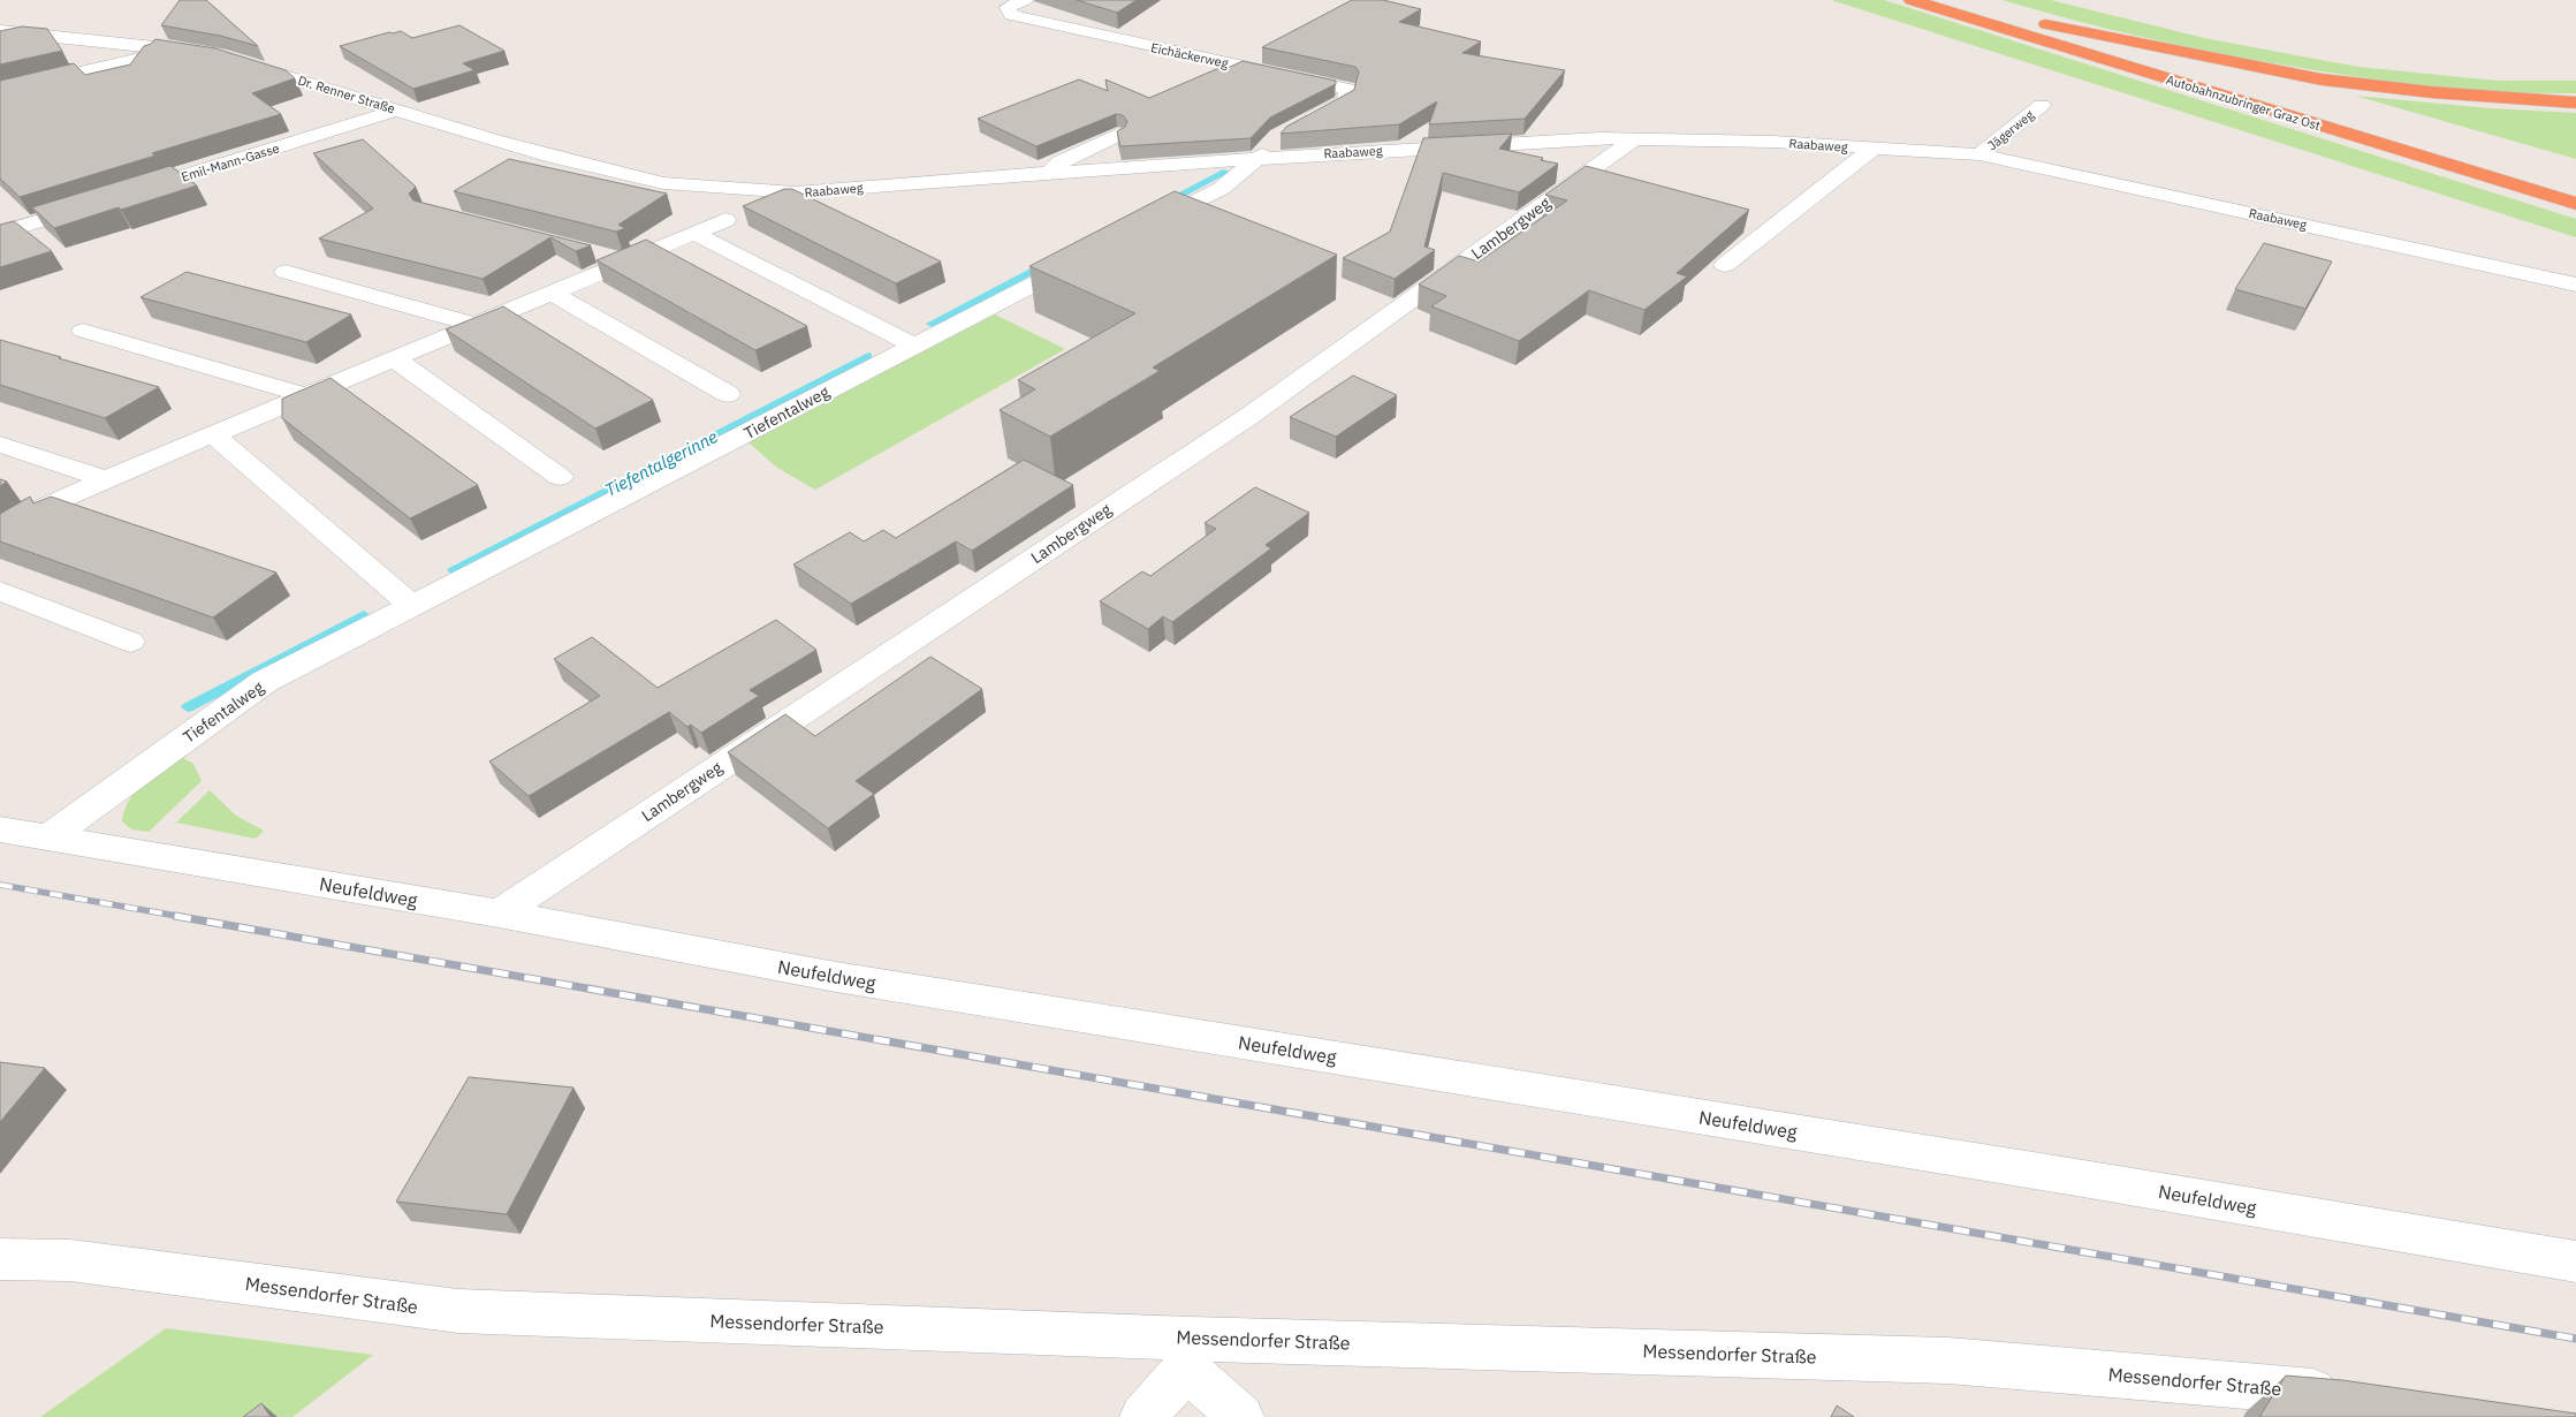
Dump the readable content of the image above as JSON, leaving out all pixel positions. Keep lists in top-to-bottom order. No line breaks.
{"streets":{"highway":["Autobahnzubringer Graz Ost"],"street":["Eichäckerweg","Dr. Renner Straße","Jägerweg","Raabaweg","Emil-Mann-Gasse","Lambergweg","Tiefentalweg","Neufeldweg","Messendorfer Straße"]},"crossings":[["Dr. Renner Straße","Raabaweg"],["Dr. Renner Straße","Emil-Mann-Gasse"],["Jägerweg","Raabaweg"],["Raabaweg","Lambergweg"],["Lambergweg","Neufeldweg"],["Tiefentalweg","Neufeldweg"]],"water":["Tiefentalgerinne"]}
